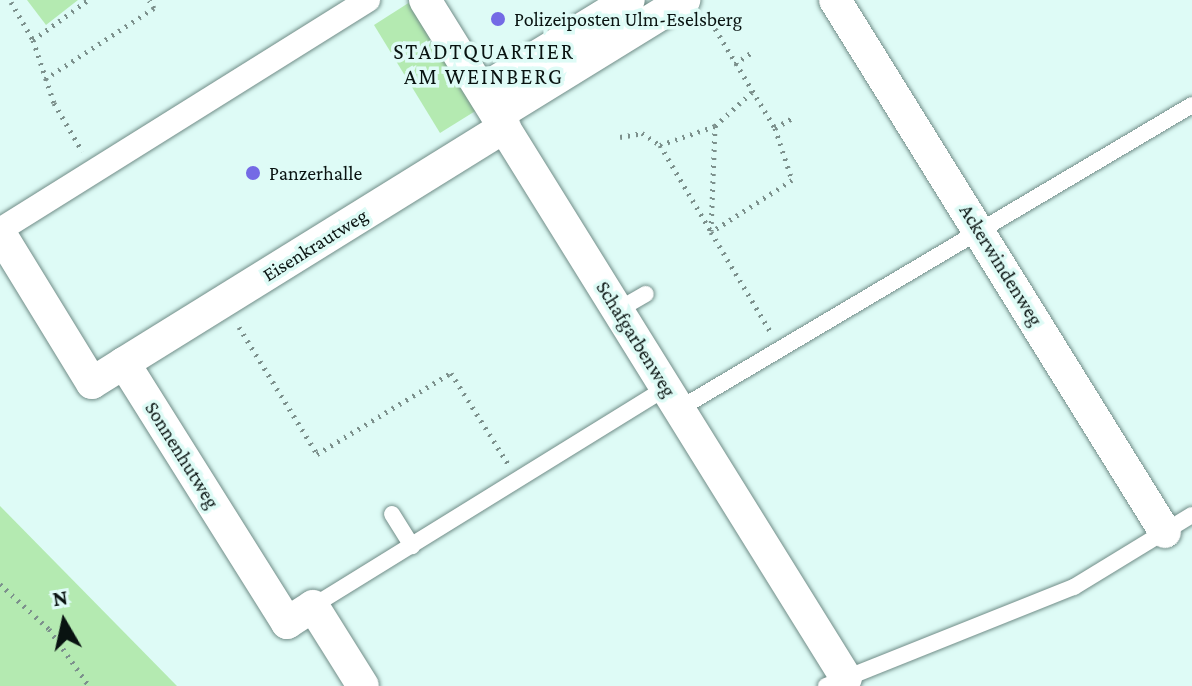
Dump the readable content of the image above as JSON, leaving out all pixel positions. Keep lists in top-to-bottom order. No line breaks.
{"streets":{"street":["Eisenkrautweg","Ackerwindenweg","Schafgarbenweg","Sonnenhutweg"]},"crossings":[["Eisenkrautweg","Schafgarbenweg"],["Eisenkrautweg","Sonnenhutweg"]],"districts":["STADTQUARTIER AM WEINBERG"],"places":["Polizeiposten Ulm-Eselsberg","Panzerhalle"],"north":"top"}
